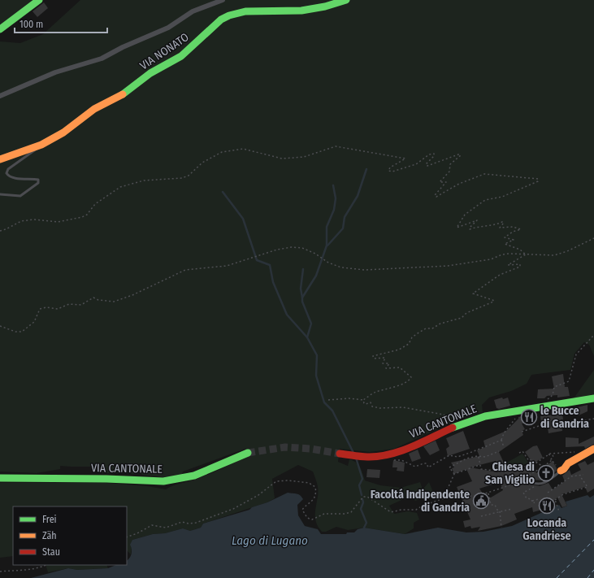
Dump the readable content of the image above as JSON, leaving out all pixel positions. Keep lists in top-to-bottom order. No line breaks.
{"streets":{"main road":["VIA NONATO","VIA CANTONALE"]},"water":["Lago di Lugano"],"places":{"restaurant":["le Bucce di Gandria","Locanda Gandriese"],"church":["Chiesa di San Vigilio"],"public building":["Facoltá Indipendente di Gandria"]},"legend":["Frei","Zäh","Stau"],"scale_bar":"100 m"}
